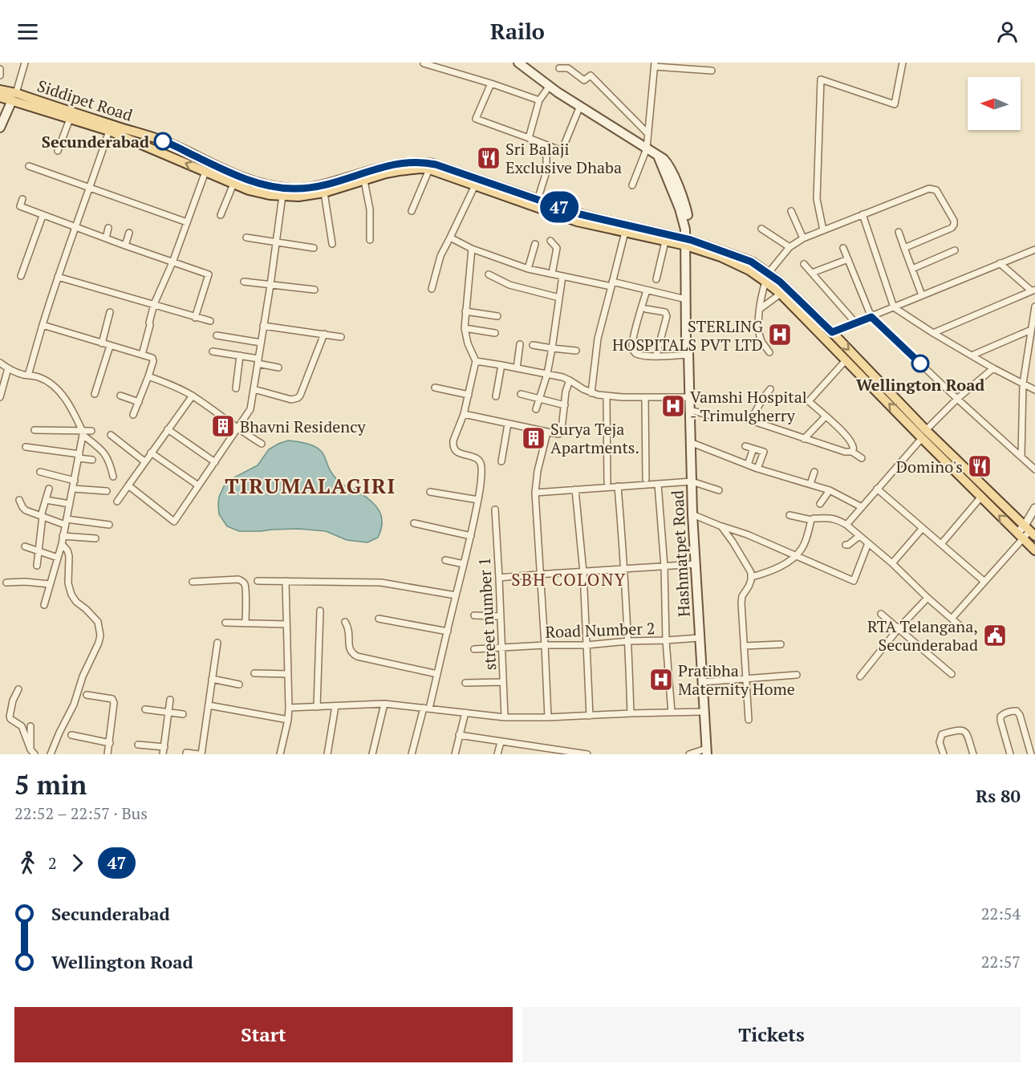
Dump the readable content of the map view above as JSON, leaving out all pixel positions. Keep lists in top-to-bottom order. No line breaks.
{"streets":{"main road":["Siddipet Road","Hashmatpet Road"],"street":["street number 1","Road Number 2"]},"crossings":[["Siddipet Road","Hashmatpet Road"],["Hashmatpet Road","Road Number 2"],["street number 1","Road Number 2"]],"districts":["TIRUMALAGIRI","SBH COLONY"],"places":{"other":["Secunderabad","Wellington Road"],"restaurant":["Sri Balaji Exclusive Dhaba","Domino's"],"hospital":["STERLING HOSPITALS PVT LTD","Vamshi Hospital - Trimulgherry","Pratibha Maternity Home"],"building":["Bhavni Residency","Surya Teja Apartments."],"public building":["RTA Telangana, Secunderabad"]},"lines":["bus line 47"],"north":"left","page":{"header":"Railo","on_map":"47","heading":["5 min","22:52 – 22:57 · Bus","Rs 80"],"legs":["2","47"],"list":[{"name":"Secunderabad","value":"22:54"},{"name":"Wellington Road","value":"22:57"}],"buttons":["Start","Tickets"]}}
